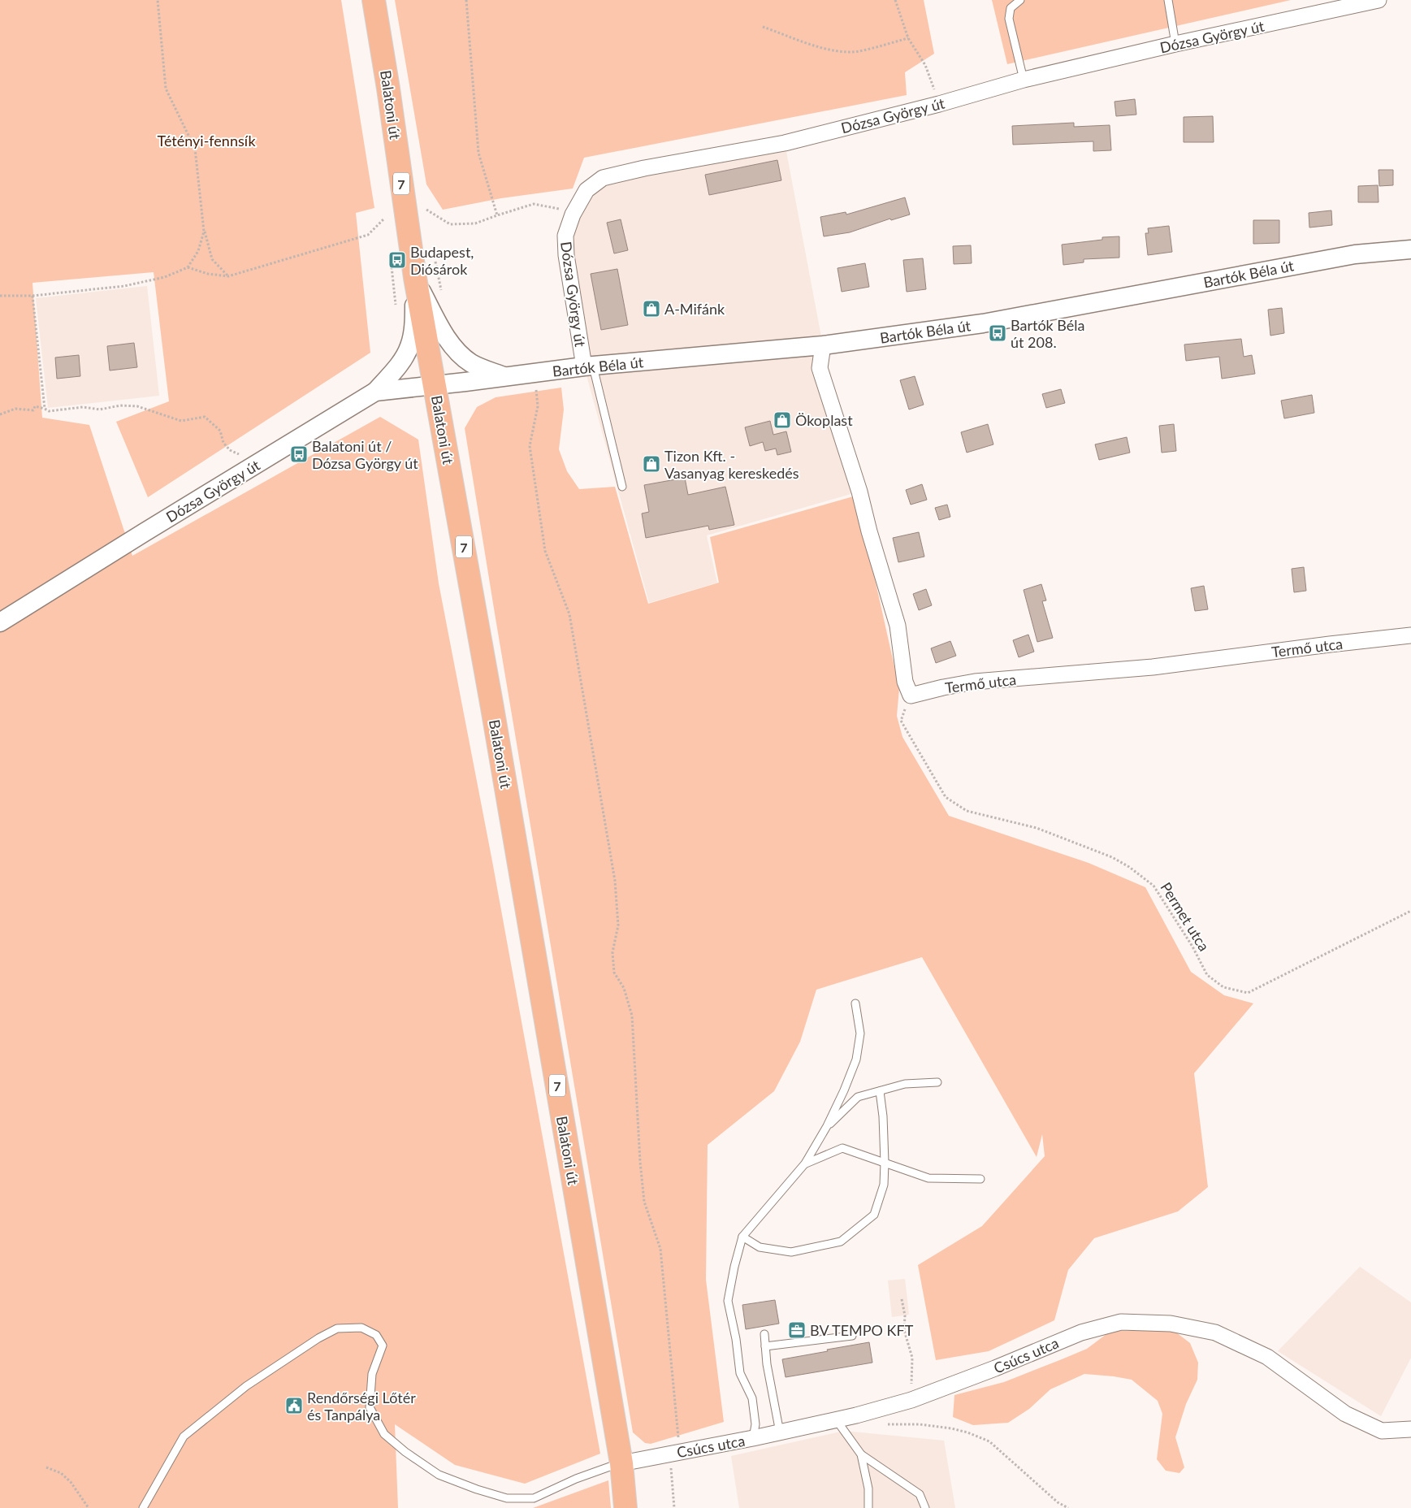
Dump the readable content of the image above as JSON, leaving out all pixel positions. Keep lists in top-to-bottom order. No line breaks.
{"streets":{"main road":["Balatoni út","7"],"street":["Dózsa György út","Bartók Béla út","Termő utca","Csúcs utca"],"path":["Permet utca"]},"crossings":[["Dózsa György út","Balatoni út"],["Dózsa György út","Bartók Béla út"],["Balatoni út","Bartók Béla út"],["Balatoni út","Csúcs utca"],["Termő utca","Permet utca"]],"parks":["Tétényi-fennsík"],"places":{"bus stop":["Budapest, Diósárok","Bartók Béla út 208.","Balatoni út / Dózsa György út"],"shop":["A-Mifánk","Ökoplast","Tizon Kft. - Vasanyag kereskedés"],"office":["BV TEMPO KFT"],"public building":["Rendőrségi Lőtér és Tanpálya"]}}
